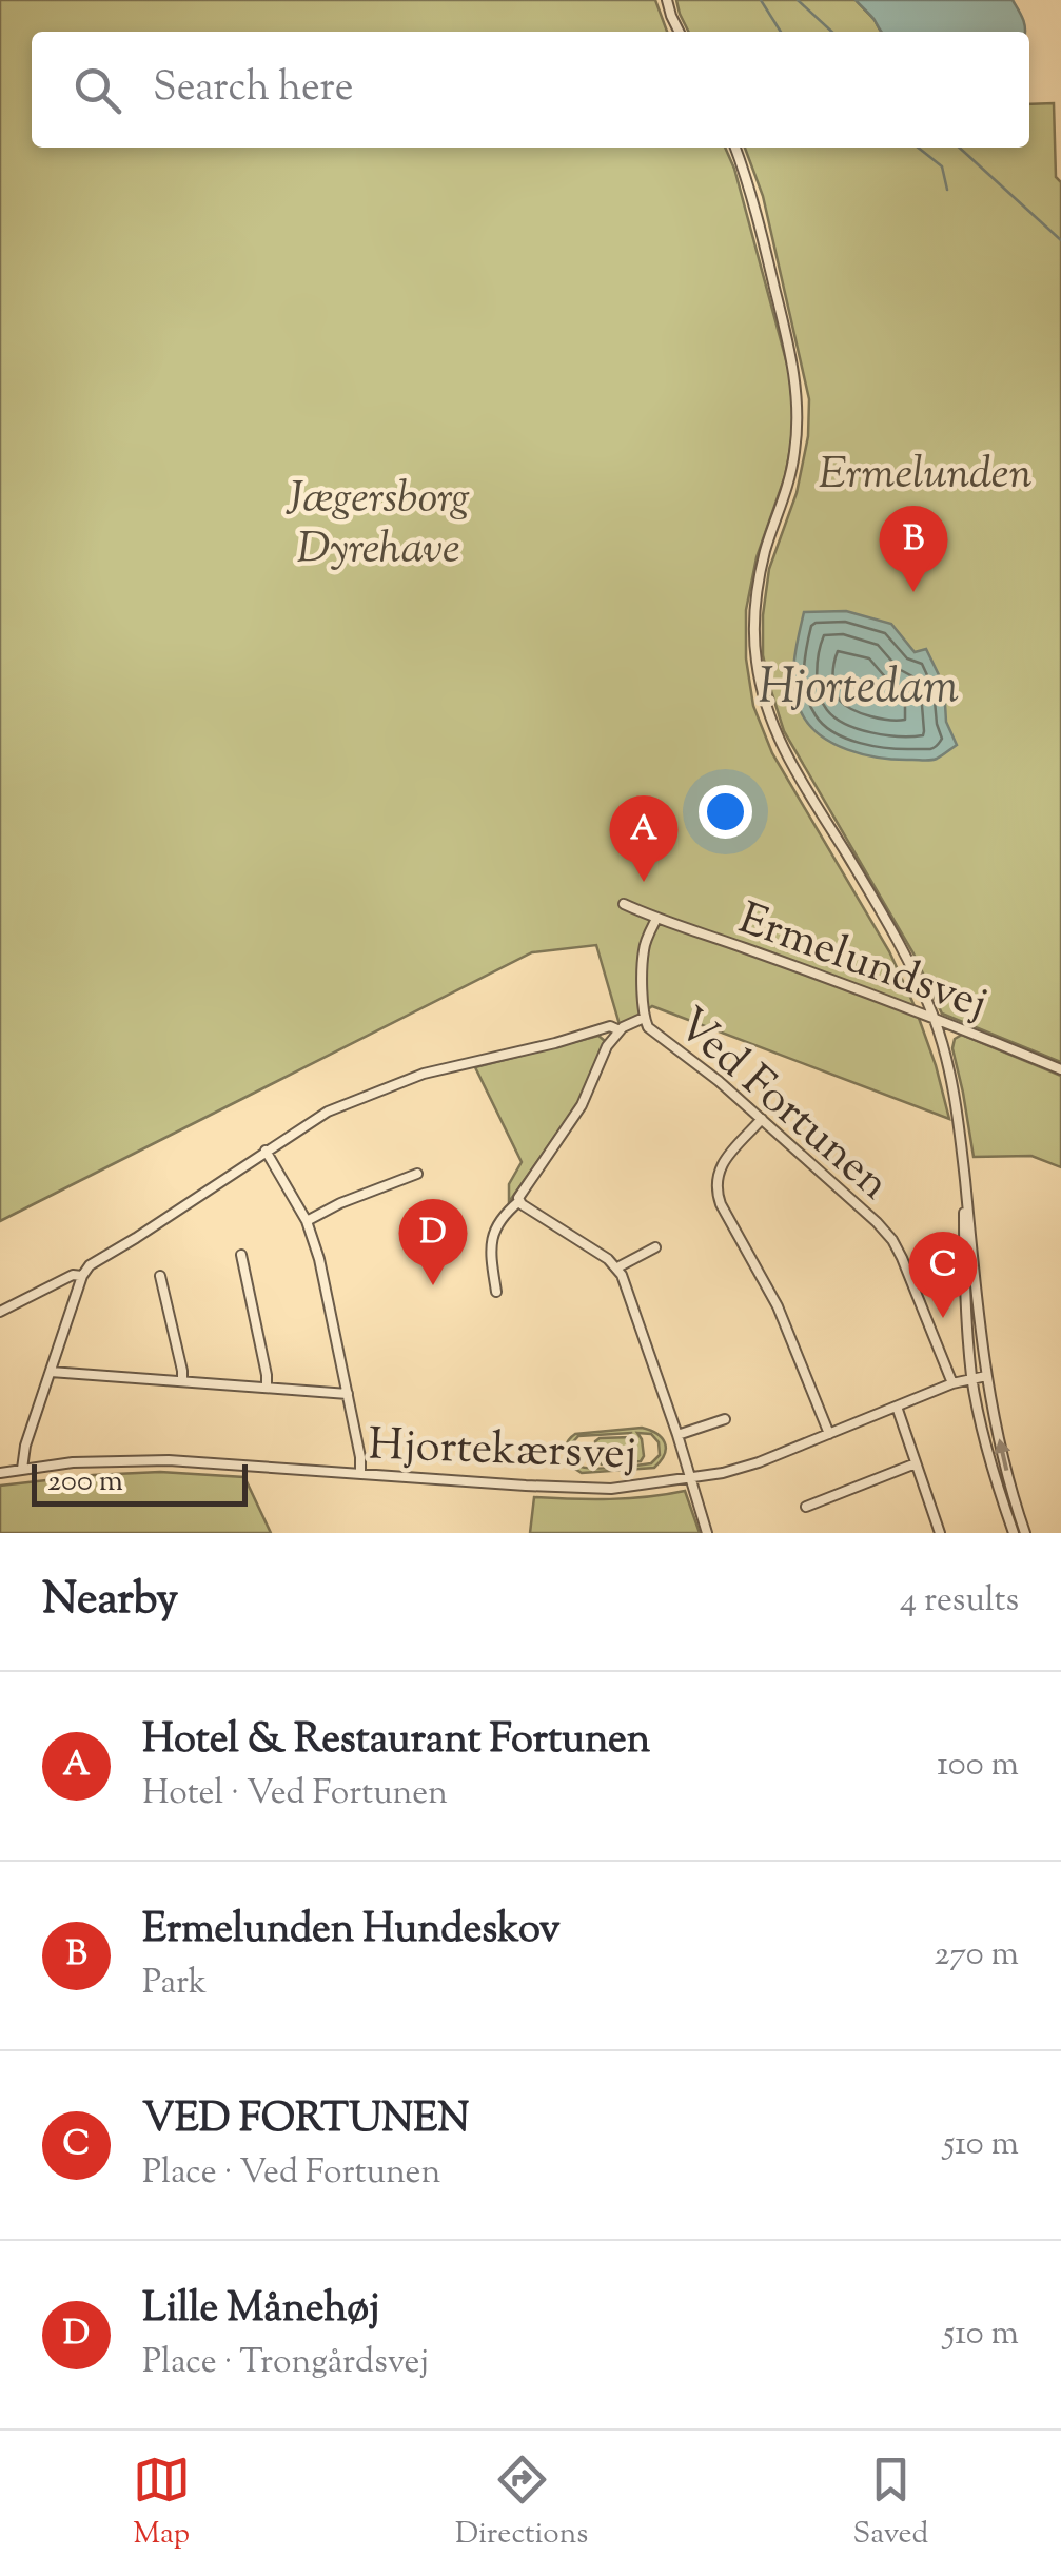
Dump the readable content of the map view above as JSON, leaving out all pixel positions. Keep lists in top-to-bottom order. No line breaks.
{"streets":{"street":["Ermelundsvej","Ved Fortunen","Hjortekærsvej"]},"crossings":[["Ermelundsvej","Ved Fortunen"],["Ved Fortunen","Hjortekærsvej"]],"water":["Hjortedam"],"parks":["Ermelunden","Jægersborg Dyrehave"],"scale_bar":"200 m","page":{"search":"Search here","pins":["B","A","D","C"],"scale":"200 m","heading":["Nearby","4 results"],"list":[{"mark":"A","name":"Hotel & Restaurant Fortunen","note":"Hotel · Ved Fortunen","value":"100 m"},{"mark":"B","name":"Ermelunden Hundeskov","note":"Park","value":"270 m"},{"mark":"C","name":"VED FORTUNEN","note":"Place · Ved Fortunen","value":"510 m"},{"mark":"D","name":"Lille Månehøj","note":"Place · Trongårdsvej","value":"510 m"}],"nav":["Map","Directions","Saved"]}}
